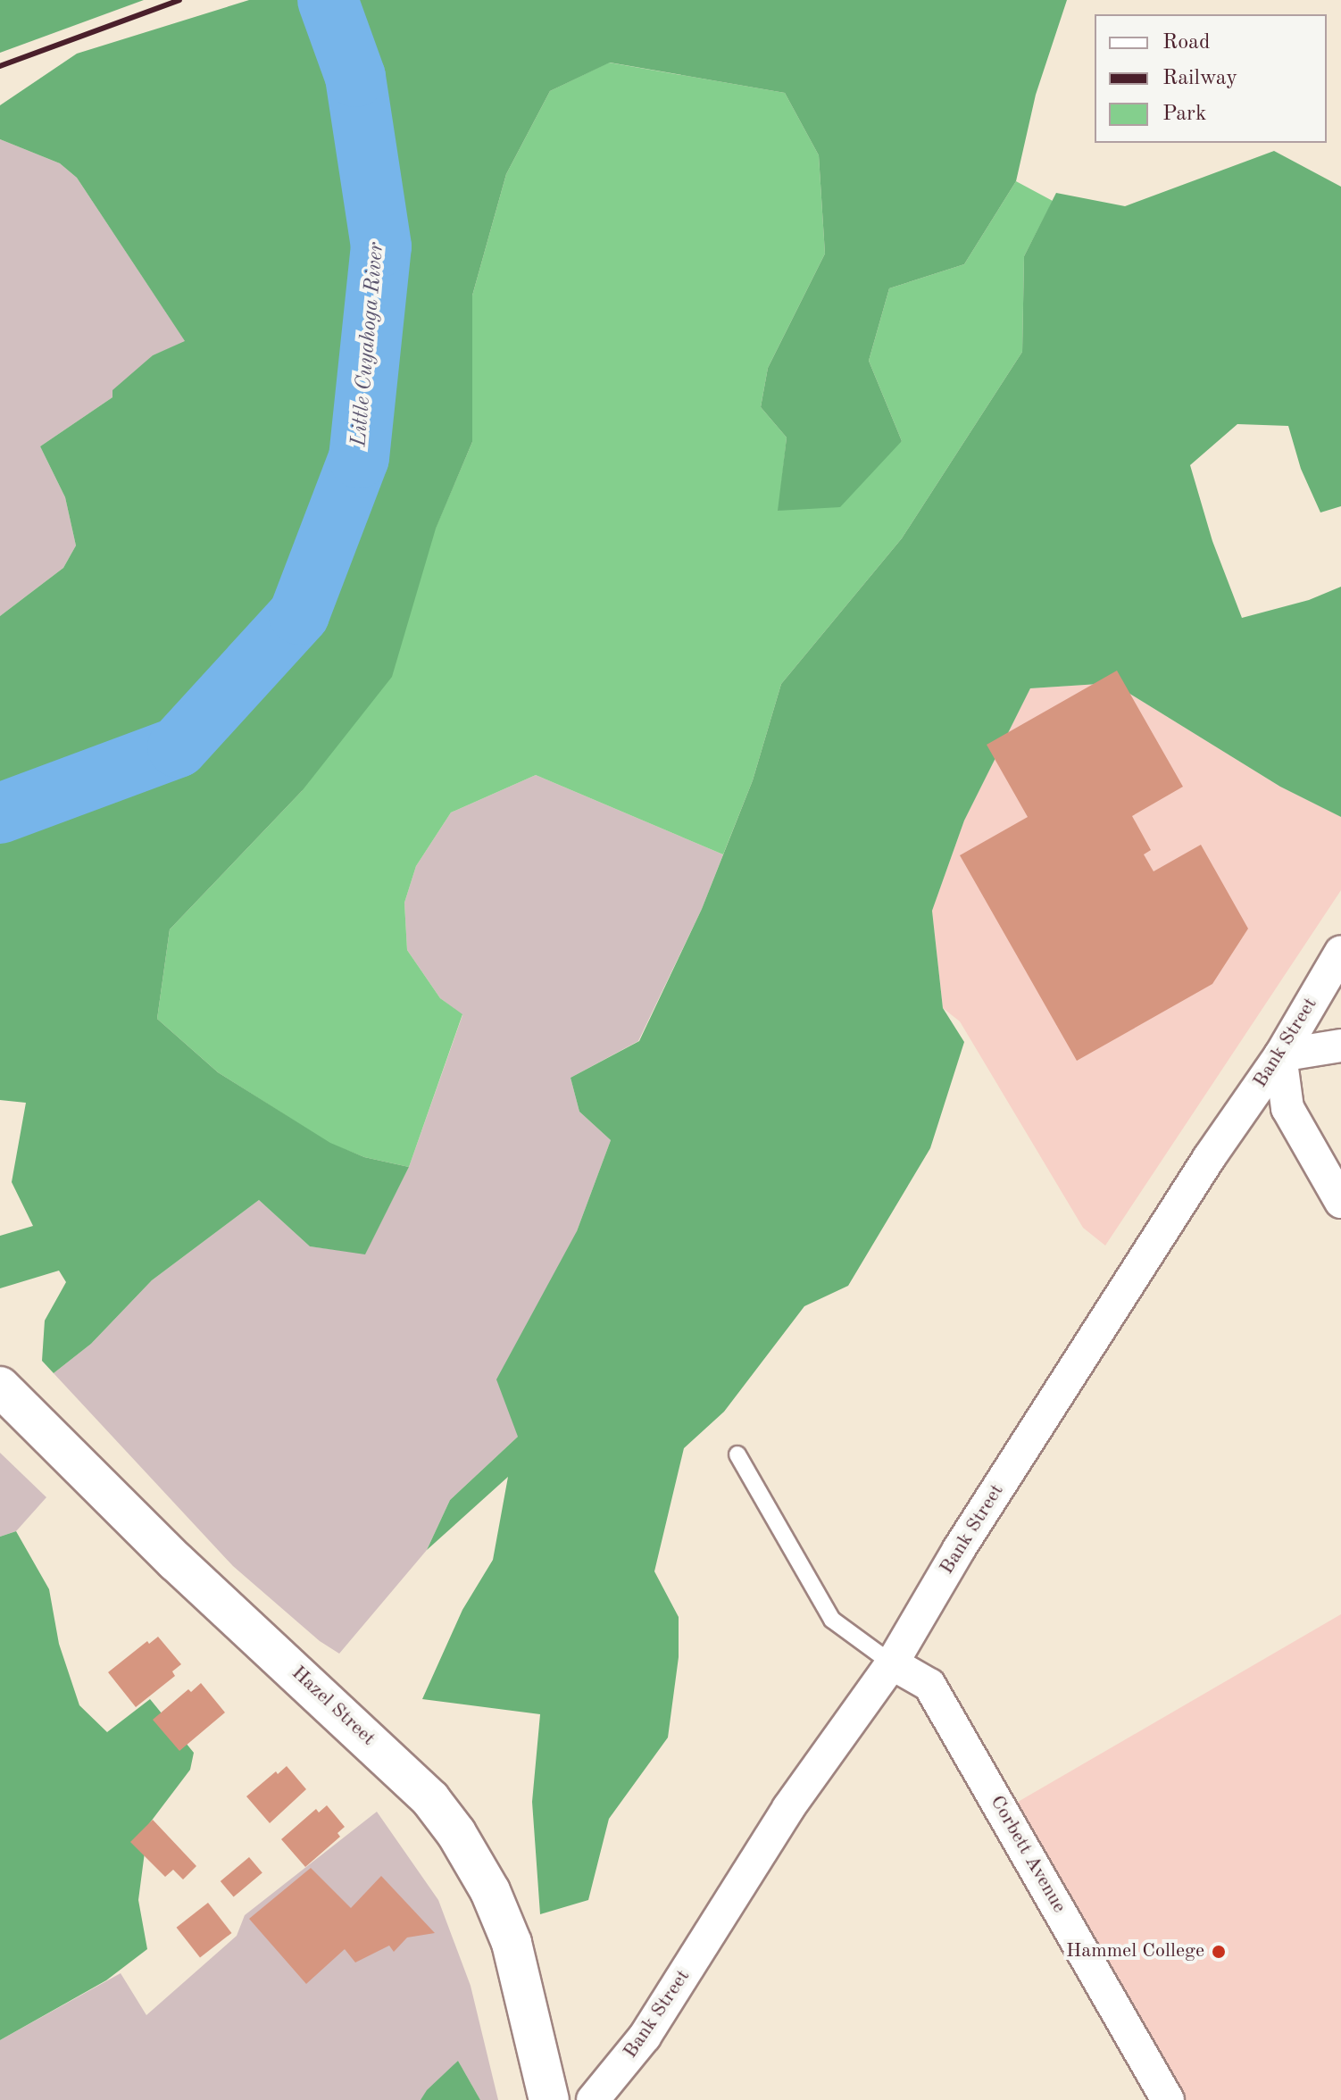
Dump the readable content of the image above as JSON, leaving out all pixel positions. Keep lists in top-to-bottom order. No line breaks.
{"streets":{"street":["Bank Street","Hazel Street","Corbett Avenue"]},"crossings":[["Bank Street","Corbett Avenue"]],"water":["Little Cuyahoga River"],"places":["Hammel College"],"legend":["Road","Railway","Park"]}
